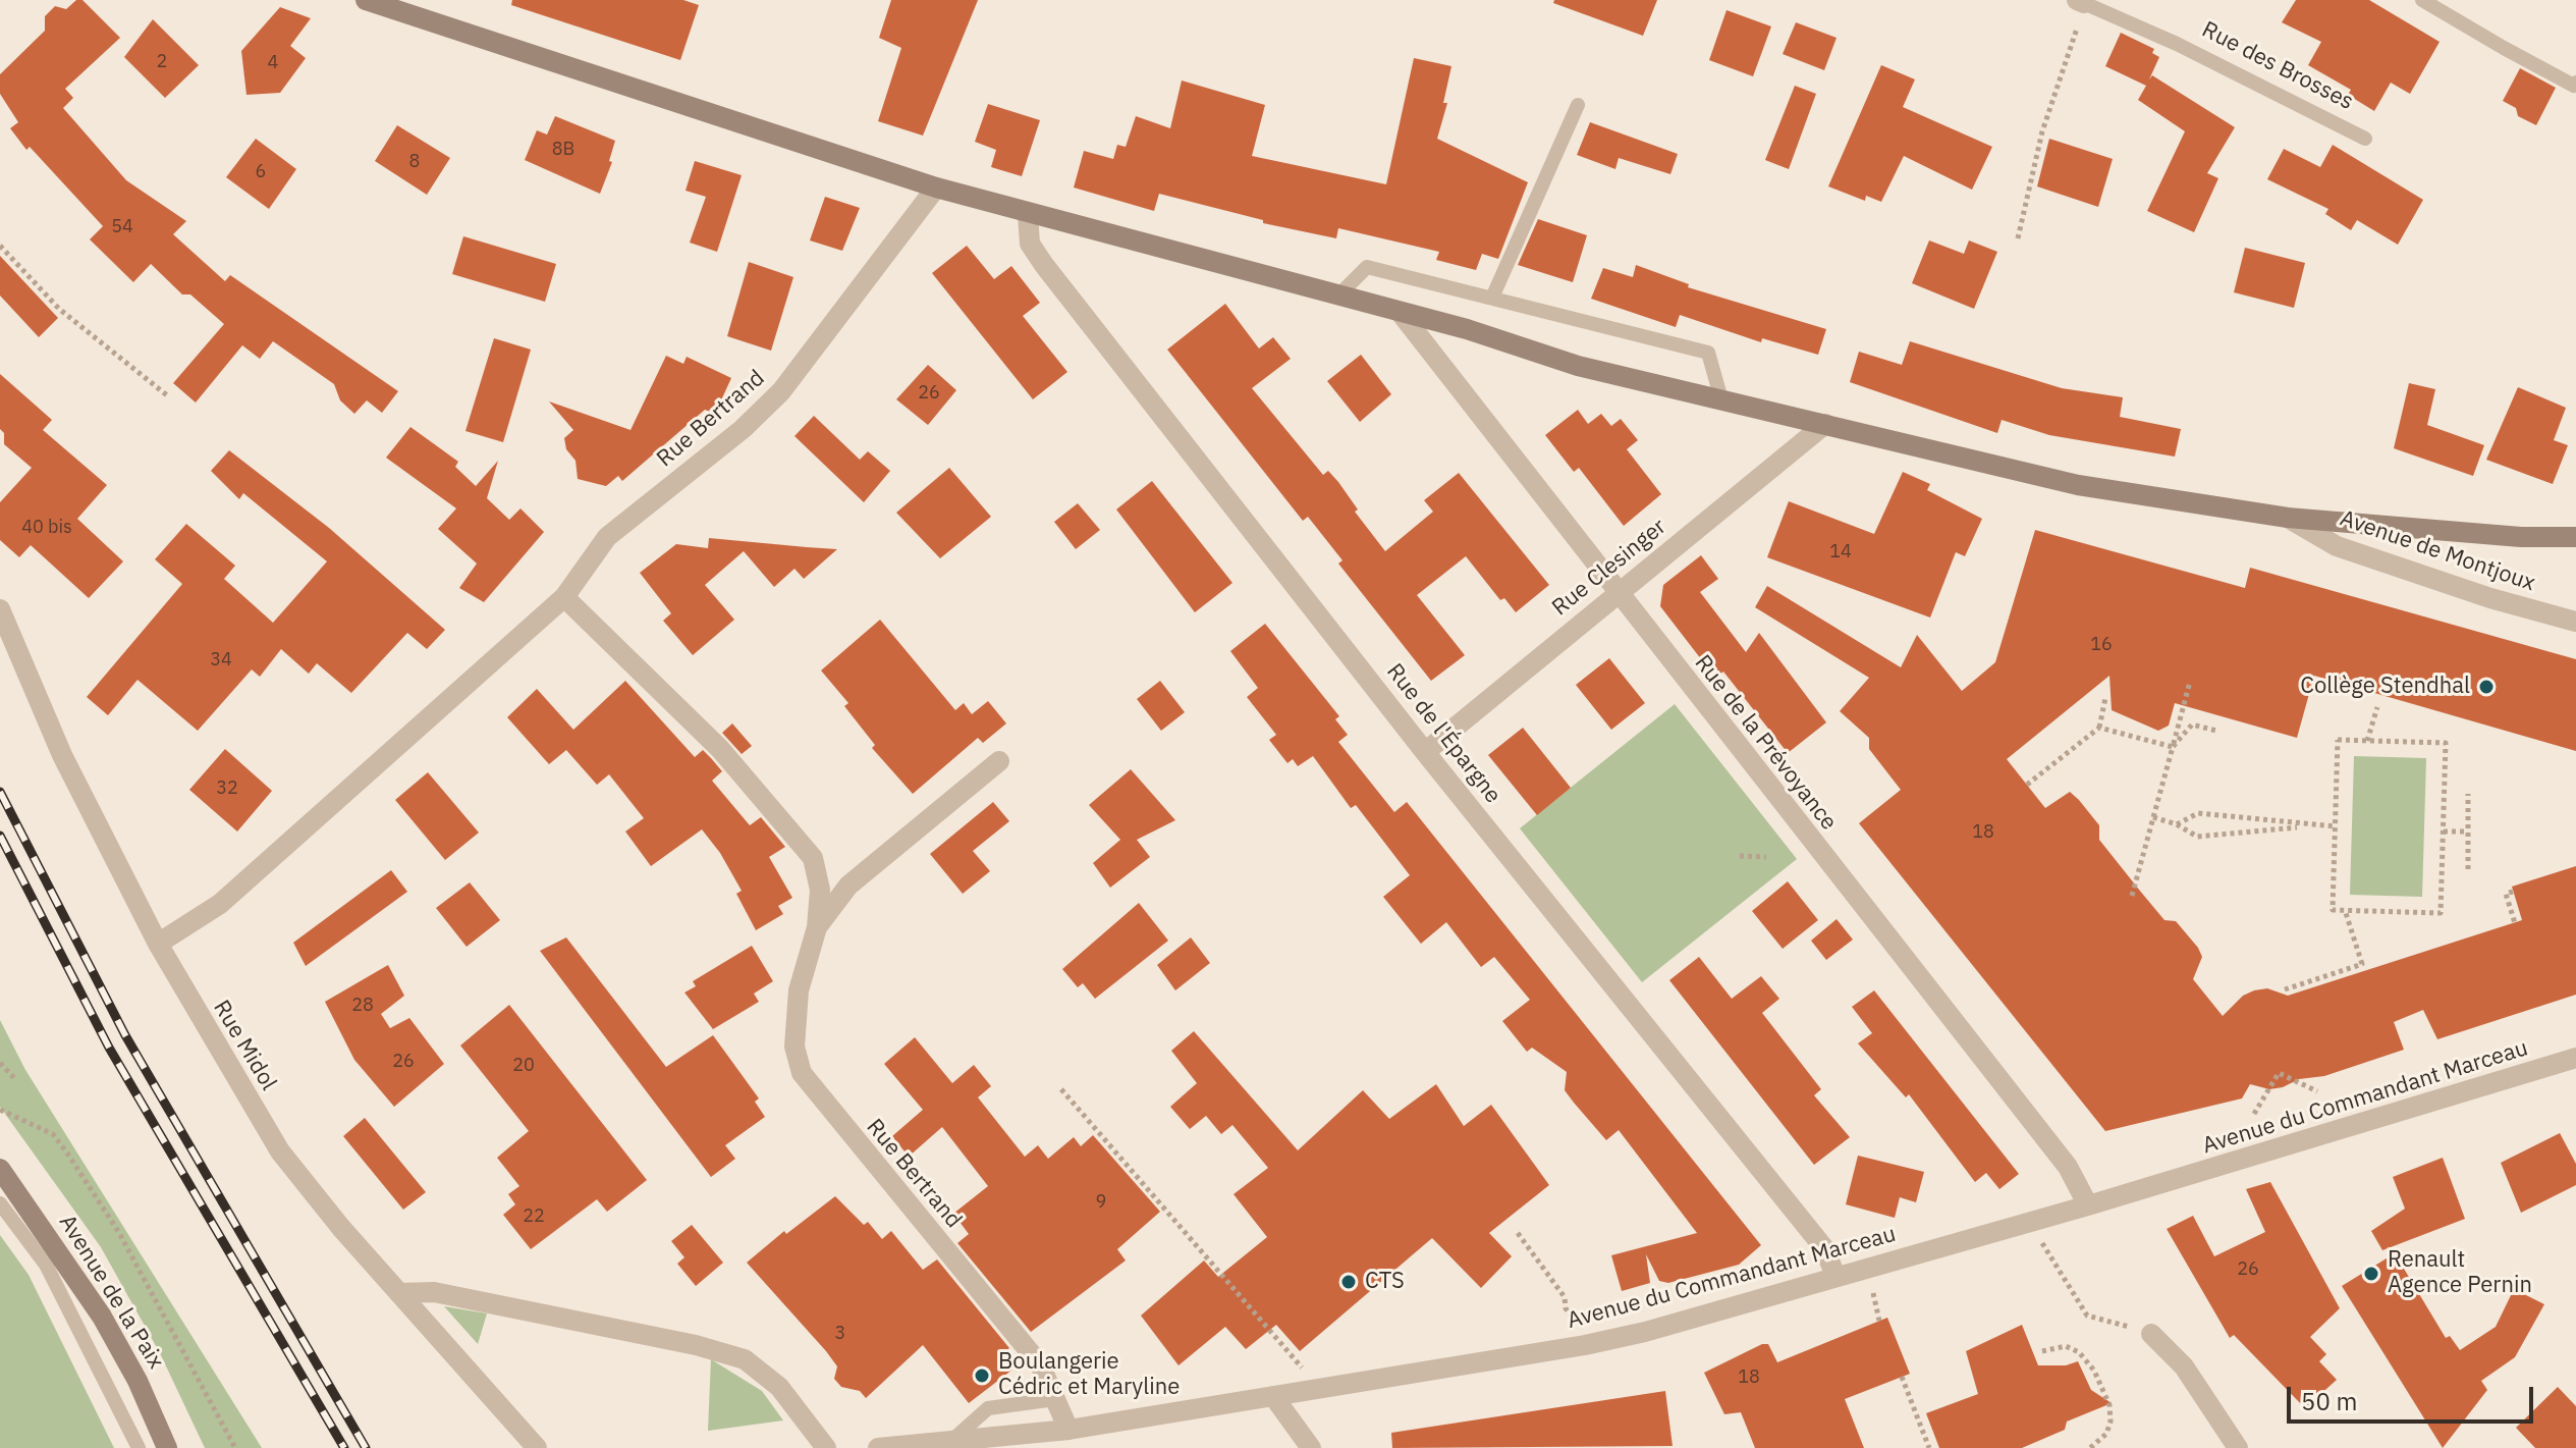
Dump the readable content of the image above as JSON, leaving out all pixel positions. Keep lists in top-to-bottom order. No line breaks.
{"streets":{"street":["Rue Bertrand","Avenue de Montjoux","Rue Clesinger","Rue de l'Épargne","Rue de la Prévoyance","Rue Midol","Avenue du Commandant Marceau","Avenue de la Paix"],"lane":["Rue des Brosses"]},"crossings":[["Rue Bertrand","Rue Midol"],["Rue Bertrand","Avenue du Commandant Marceau"],["Rue Clesinger","Rue de l'Épargne"],["Rue Clesinger","Rue de la Prévoyance"],["Rue de l'Épargne","Avenue du Commandant Marceau"],["Rue de la Prévoyance","Avenue du Commandant Marceau"]],"places":["Collège Stendhal","Renault Agence Pernin","CTS","Boulangerie Cédric et Maryline"],"house_numbers":["2","4","8B","8","6","54","26","40 bis","14","16","34","32","18","28","26","20","9","22","26","3","18"],"scale_bar":"50 m"}
